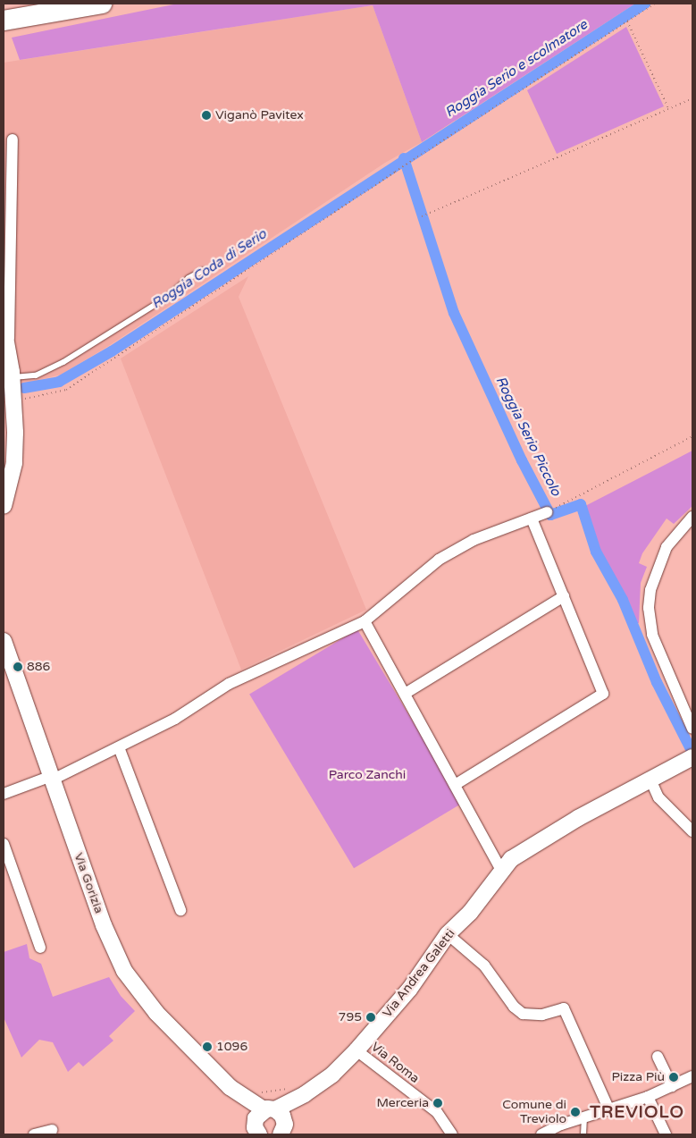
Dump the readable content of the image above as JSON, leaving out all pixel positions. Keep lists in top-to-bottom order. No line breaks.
{"streets":{"street":["Via Gorizia","Via Andrea Galetti","Via Roma"]},"crossings":[["Via Gorizia","Via Andrea Galetti"],["Via Andrea Galetti","Via Roma"]],"districts":["TREVIOLO"],"water":["Roggia Serio e scolmatore","Roggia Coda di Serio","Roggia Serio Piccolo"],"parks":["Parco Zanchi"],"places":["Viganò Pavitex","886","795","1096","Pizza Più","Merceria","Comune di Treviolo"]}
